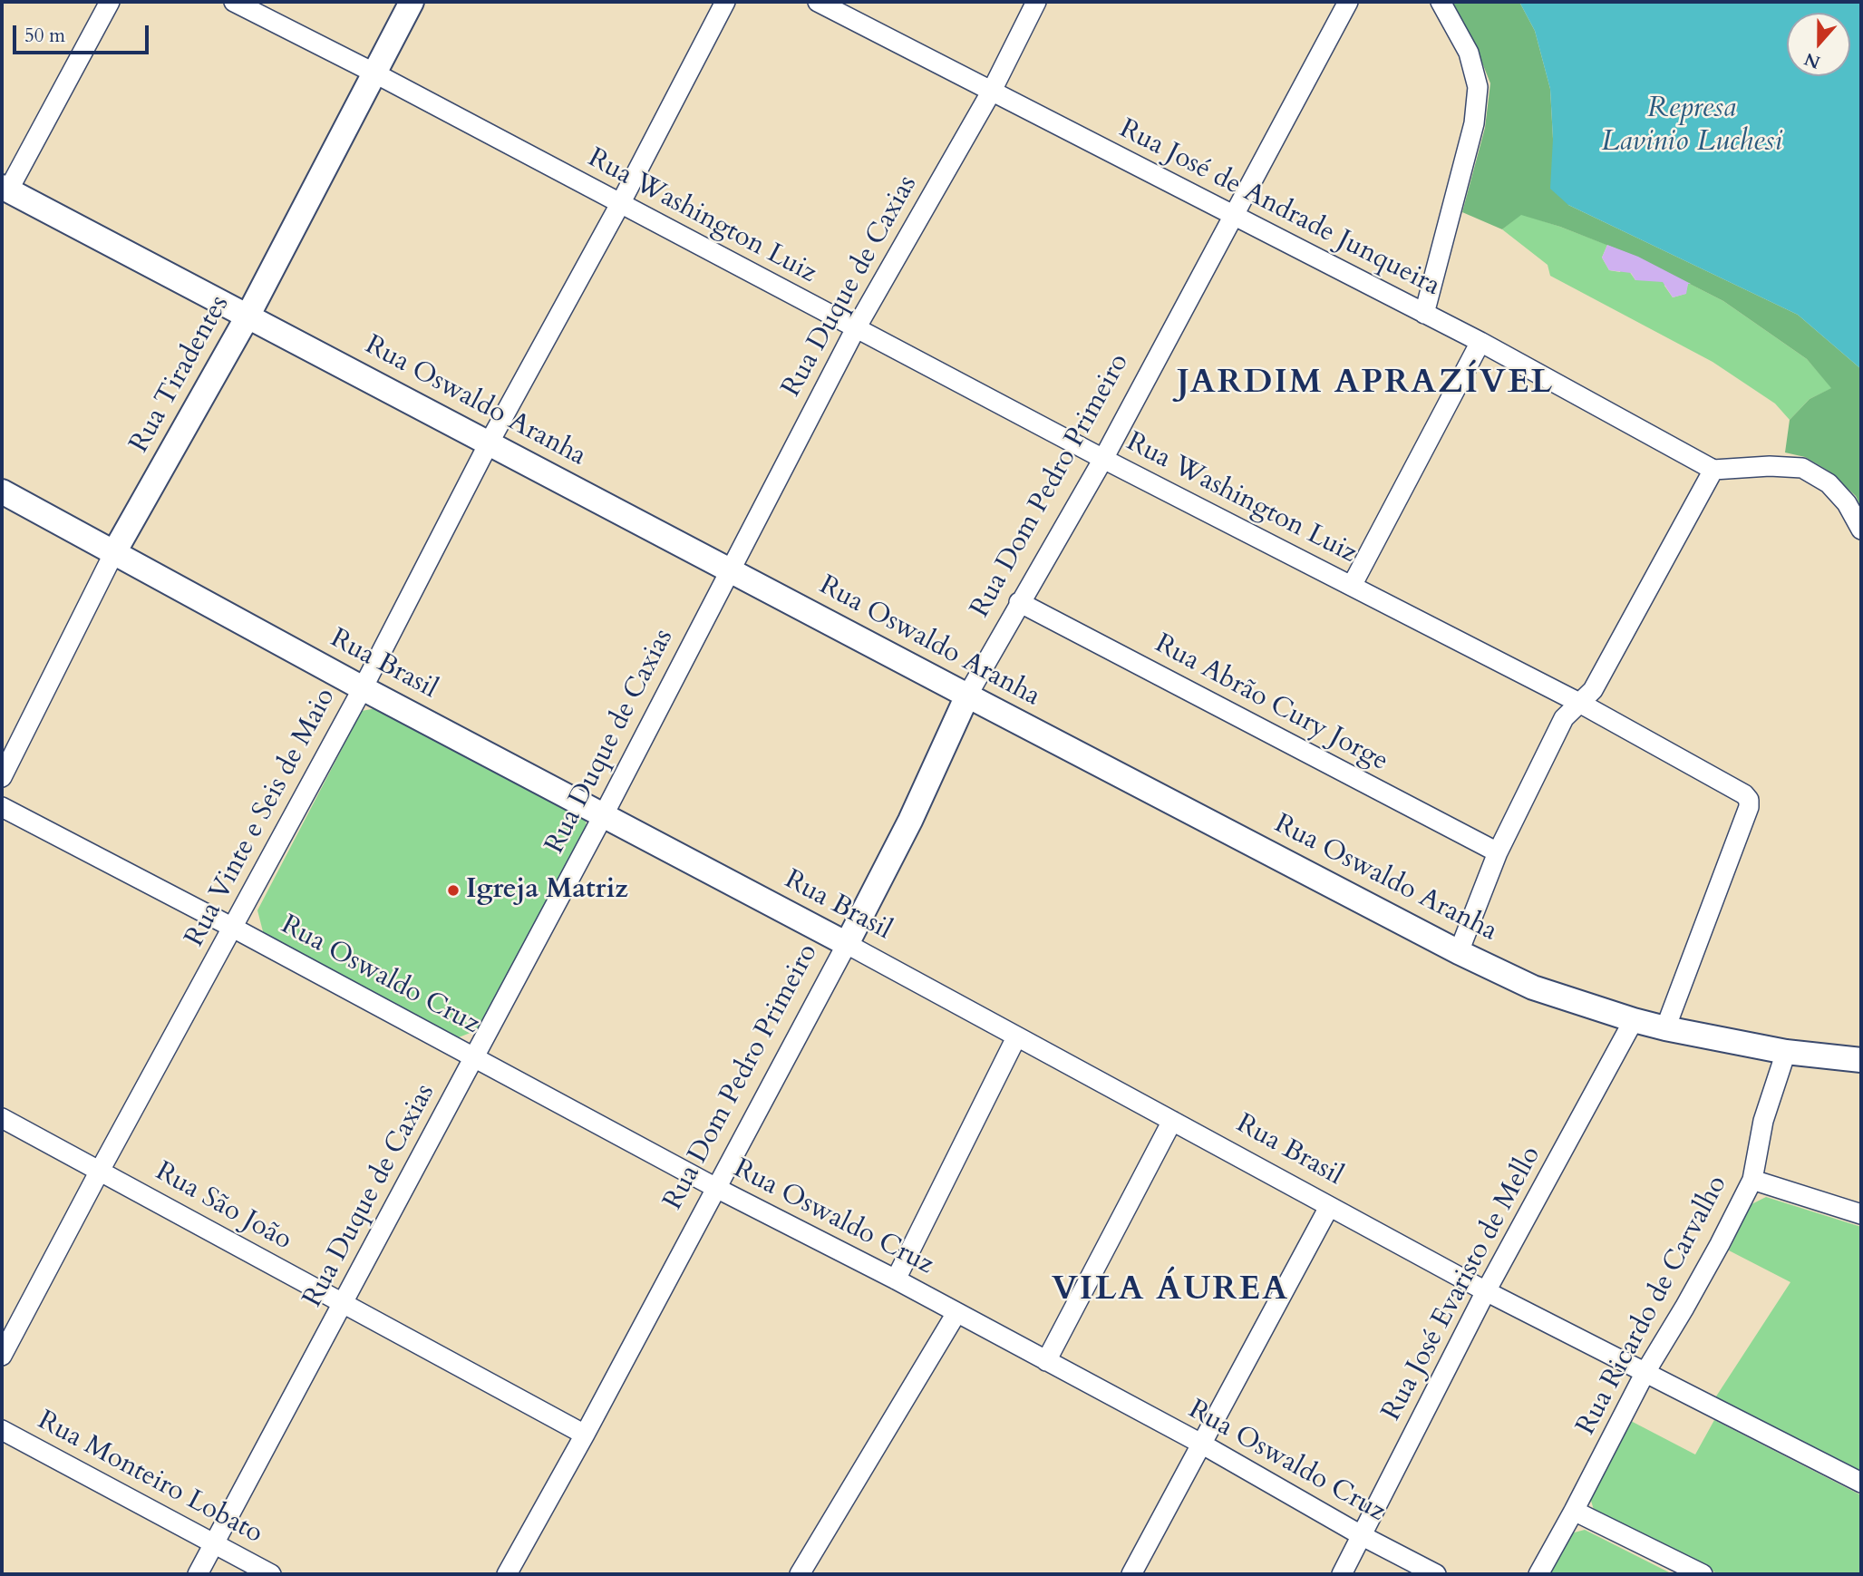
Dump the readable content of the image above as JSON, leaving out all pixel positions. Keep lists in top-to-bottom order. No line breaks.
{"streets":{"street":["Rua José de Andrade Junqueira","Rua Washington Luiz","Rua Duque de Caxias","Rua Tiradentes","Rua Oswaldo Aranha","Rua Dom Pedro Primeiro","Rua Brasil","Rua Abrão Cury Jorge","Rua Vinte e Seis de Maio","Rua Oswaldo Cruz","Rua São João","Rua José Evaristo de Mello","Rua Ricardo de Carvalho","Rua Monteiro Lobato"]},"crossings":[["Rua José de Andrade Junqueira","Rua Duque de Caxias"],["Rua José de Andrade Junqueira","Rua Dom Pedro Primeiro"],["Rua Washington Luiz","Rua Duque de Caxias"],["Rua Washington Luiz","Rua Tiradentes"],["Rua Washington Luiz","Rua Oswaldo Aranha"],["Rua Washington Luiz","Rua Dom Pedro Primeiro"],["Rua Washington Luiz","Rua Vinte e Seis de Maio"],["Rua Duque de Caxias","Rua Oswaldo Aranha"],["Rua Duque de Caxias","Rua Brasil"],["Rua Duque de Caxias","Rua Oswaldo Cruz"],["Rua Duque de Caxias","Rua São João"],["Rua Duque de Caxias","Rua Monteiro Lobato"],["Rua Tiradentes","Rua Oswaldo Aranha"],["Rua Tiradentes","Rua Brasil"],["Rua Oswaldo Aranha","Rua Dom Pedro Primeiro"],["Rua Oswaldo Aranha","Rua Vinte e Seis de Maio"],["Rua Oswaldo Aranha","Rua José Evaristo de Mello"],["Rua Oswaldo Aranha","Rua Ricardo de Carvalho"],["Rua Dom Pedro Primeiro","Rua Brasil"],["Rua Dom Pedro Primeiro","Rua Abrão Cury Jorge"],["Rua Dom Pedro Primeiro","Rua Oswaldo Cruz"],["Rua Dom Pedro Primeiro","Rua São João"],["Rua Brasil","Rua Vinte e Seis de Maio"],["Rua Brasil","Rua José Evaristo de Mello"],["Rua Brasil","Rua Ricardo de Carvalho"],["Rua Vinte e Seis de Maio","Rua Oswaldo Cruz"],["Rua Vinte e Seis de Maio","Rua São João"],["Rua Oswaldo Cruz","Rua José Evaristo de Mello"]],"districts":["JARDIM APRAZÍVEL","VILA ÁUREA"],"water":["Represa Lavinio Luchesi"],"places":["Igreja Matriz"],"scale_bar":"50 m","north":"bottom"}
